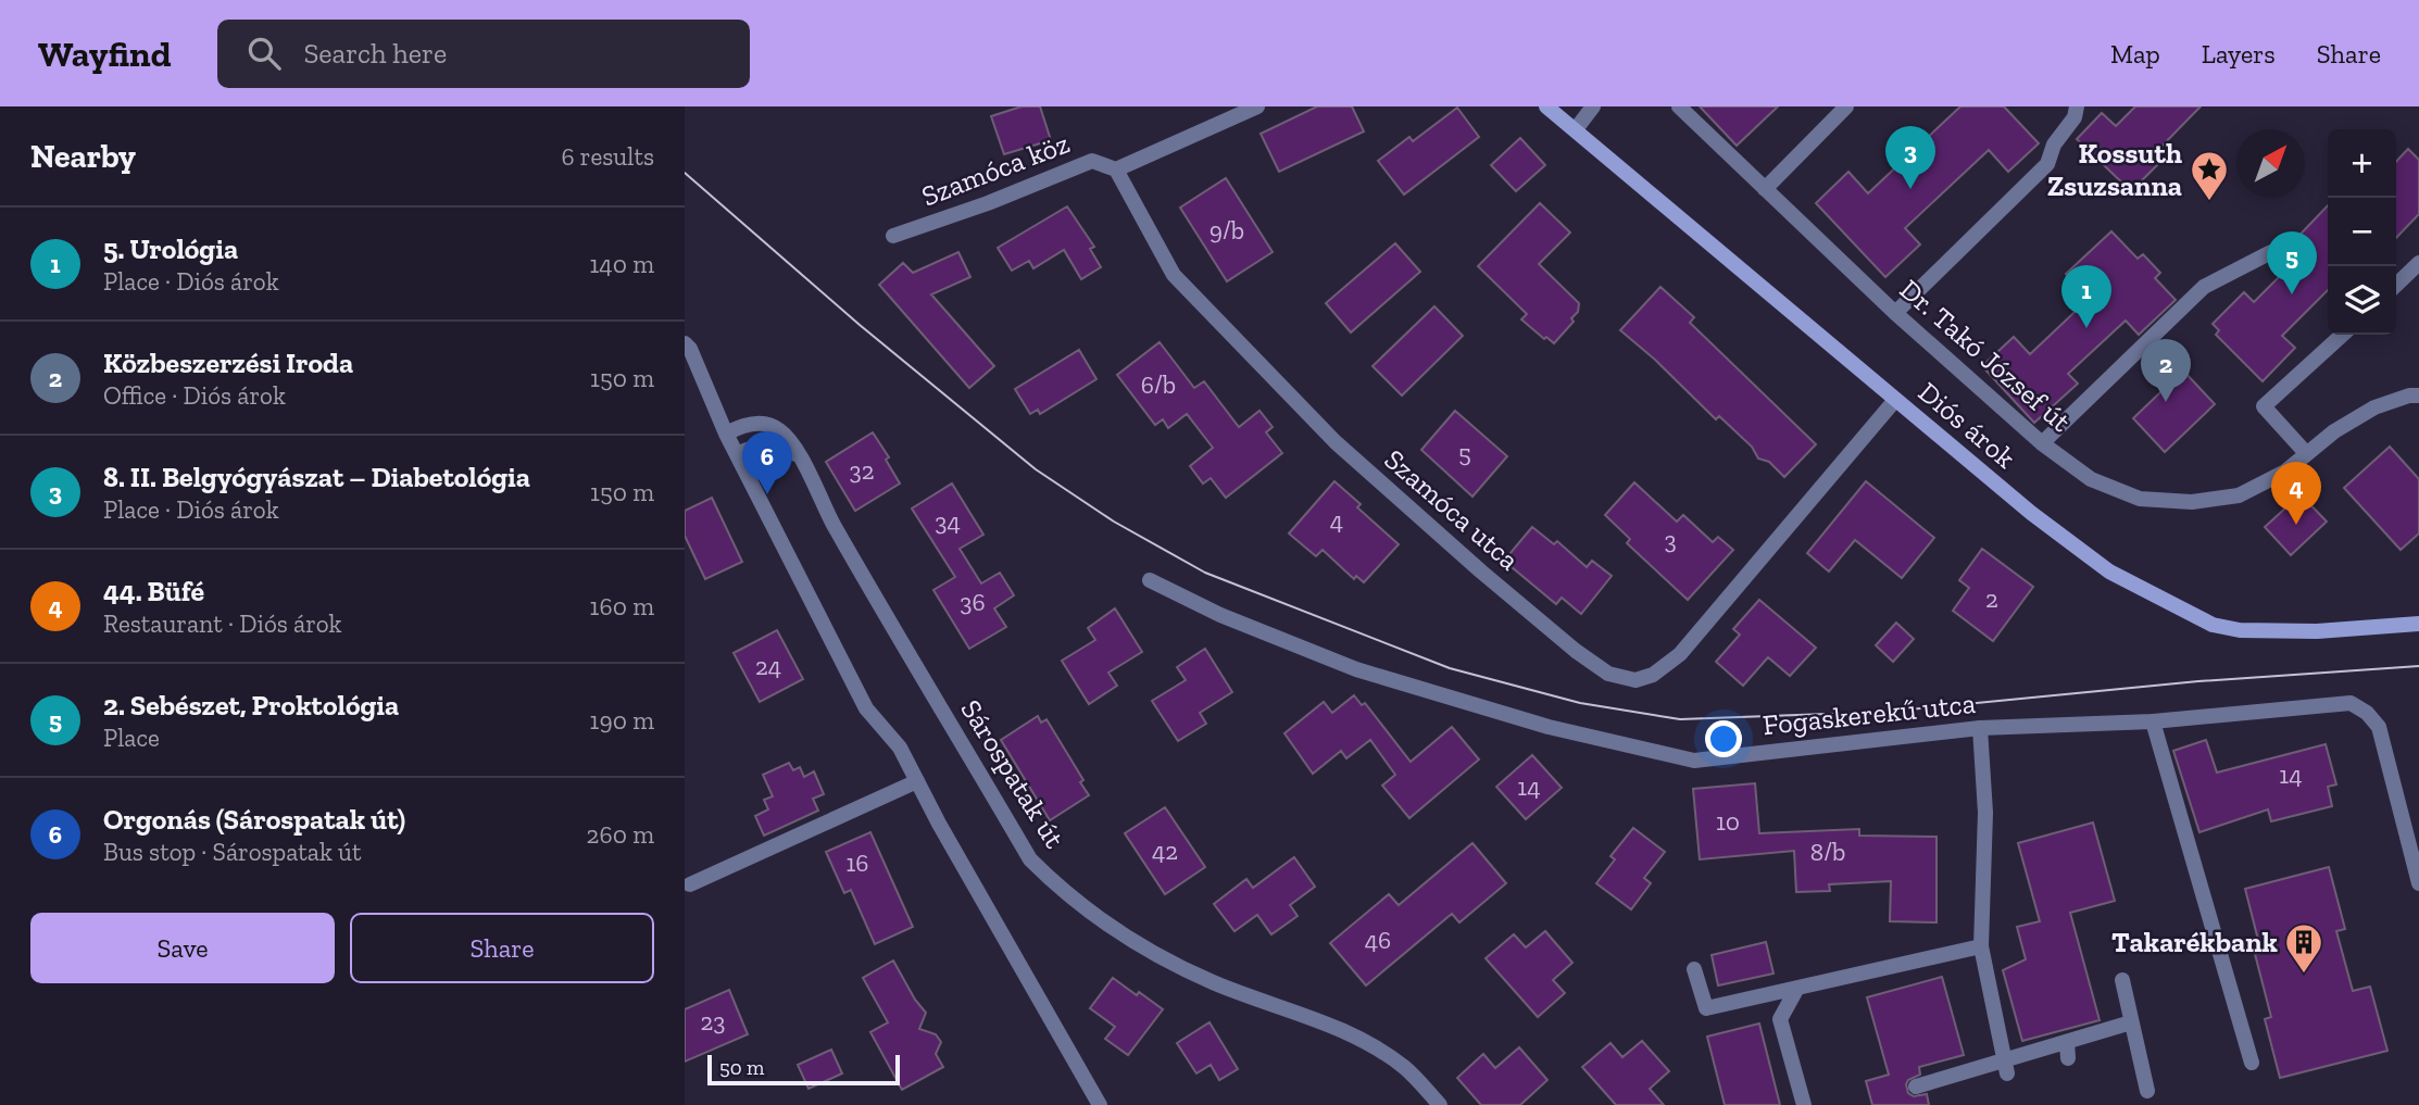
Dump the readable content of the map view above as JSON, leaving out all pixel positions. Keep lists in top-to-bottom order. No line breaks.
{"streets":{"street":["Szamóca köz","Dr. Takó József út","Diós árok","Szamóca utca","Fogaskerekű utca","Sárospatak út"]},"crossings":[["Szamóca köz","Szamóca utca"],["Diós árok","Szamóca utca"]],"places":{"place":["Kossuth Zsuzsanna"],"building":["Takarékbank"]},"house_numbers":["9/b","6/b","5","32","4","34","3","2","36","24","14","14","10","42","8/b","16","46","23"],"scale_bar":"50 m","north":"top right","page":{"header":"Wayfind","search":"Search here","nav":["Map","Layers","Share"],"heading":["Nearby","6 results"],"pins":["3","5","1","2","6","4"],"map_buttons":["+","−"],"list":[{"mark":"1","name":"5. Urológia","note":"Place · Diós árok","value":"140 m"},{"mark":"2","name":"Közbeszerzési Iroda","note":"Office · Diós árok","value":"150 m"},{"mark":"3","name":"8. II. Belgyógyászat – Diabetológia","note":"Place · Diós árok","value":"150 m"},{"mark":"4","name":"44. Büfé","note":"Restaurant · Diós árok","value":"160 m"},{"mark":"5","name":"2. Sebészet, Proktológia","note":"Place","value":"190 m"},{"mark":"6","name":"Orgonás (Sárospatak út)","note":"Bus stop · Sárospatak út","value":"260 m"}],"buttons":["Save","Share"],"scale":"50 m"}}
